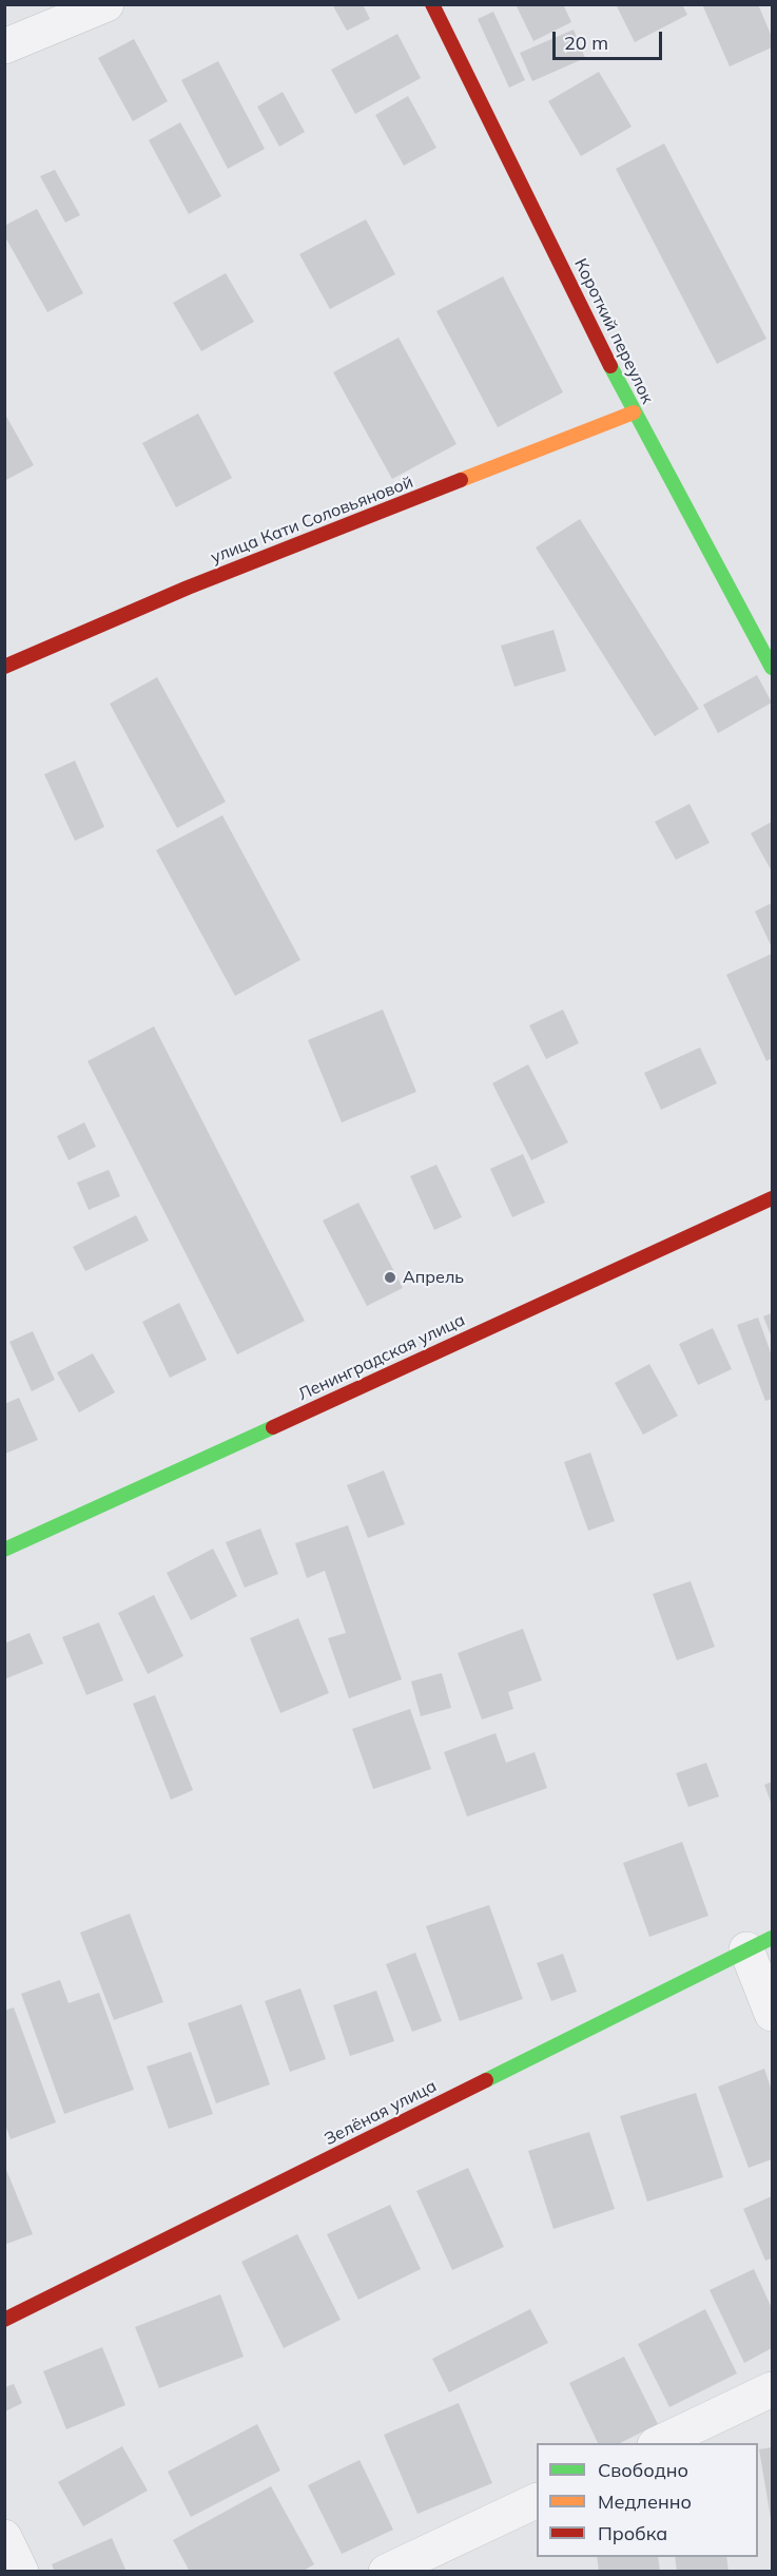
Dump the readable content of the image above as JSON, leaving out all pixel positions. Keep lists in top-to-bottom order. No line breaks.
{"streets":{"street":["Короткий переулок","улица Кати Соловьяновой","Ленинградская улица","Зелёная улица"]},"crossings":[["Короткий переулок","улица Кати Соловьяновой"]],"places":["Апрель"],"legend":["Свободно","Медленно","Пробка"],"scale_bar":"20 m"}
